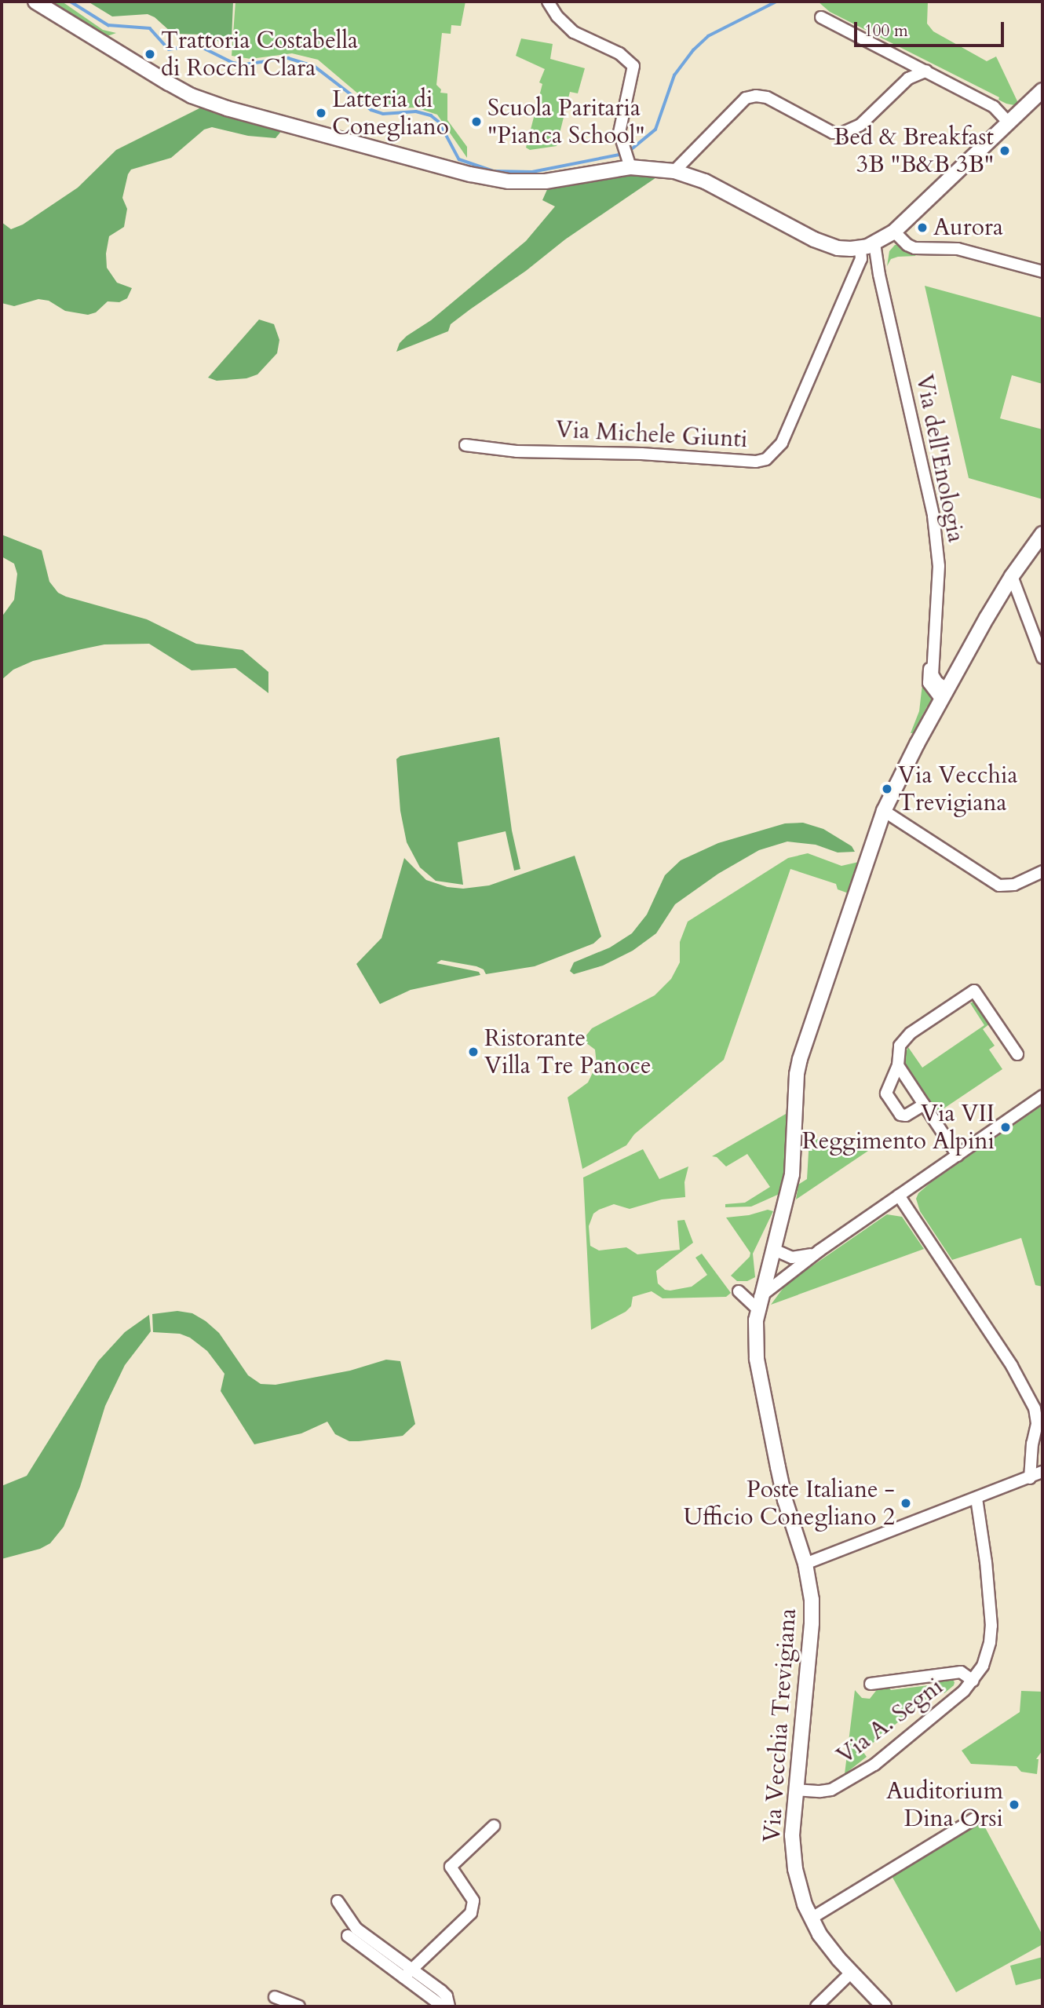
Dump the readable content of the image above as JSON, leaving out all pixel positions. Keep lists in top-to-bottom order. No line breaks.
{"streets":{"street":["Via Michele Giunti","Via dell'Enologia","Via A. Segni","Via Vecchia Trevigiana"]},"crossings":[["Via Michele Giunti","Via dell'Enologia"],["Via dell'Enologia","Via Vecchia Trevigiana"],["Via A. Segni","Via Vecchia Trevigiana"]],"places":["Trattoria Costabella di Rocchi Clara","Latteria di Conegliano","Scuola Paritaria \"Pianca School\"","Bed & Breakfast 3B \"B&B 3B\"","Aurora","Via Vecchia Trevigiana","Ristorante Villa Tre Panoce","Via VII Reggimento Alpini","Poste Italiane - Ufficio Conegliano 2","Auditorium Dina Orsi"],"scale_bar":"100 m"}
